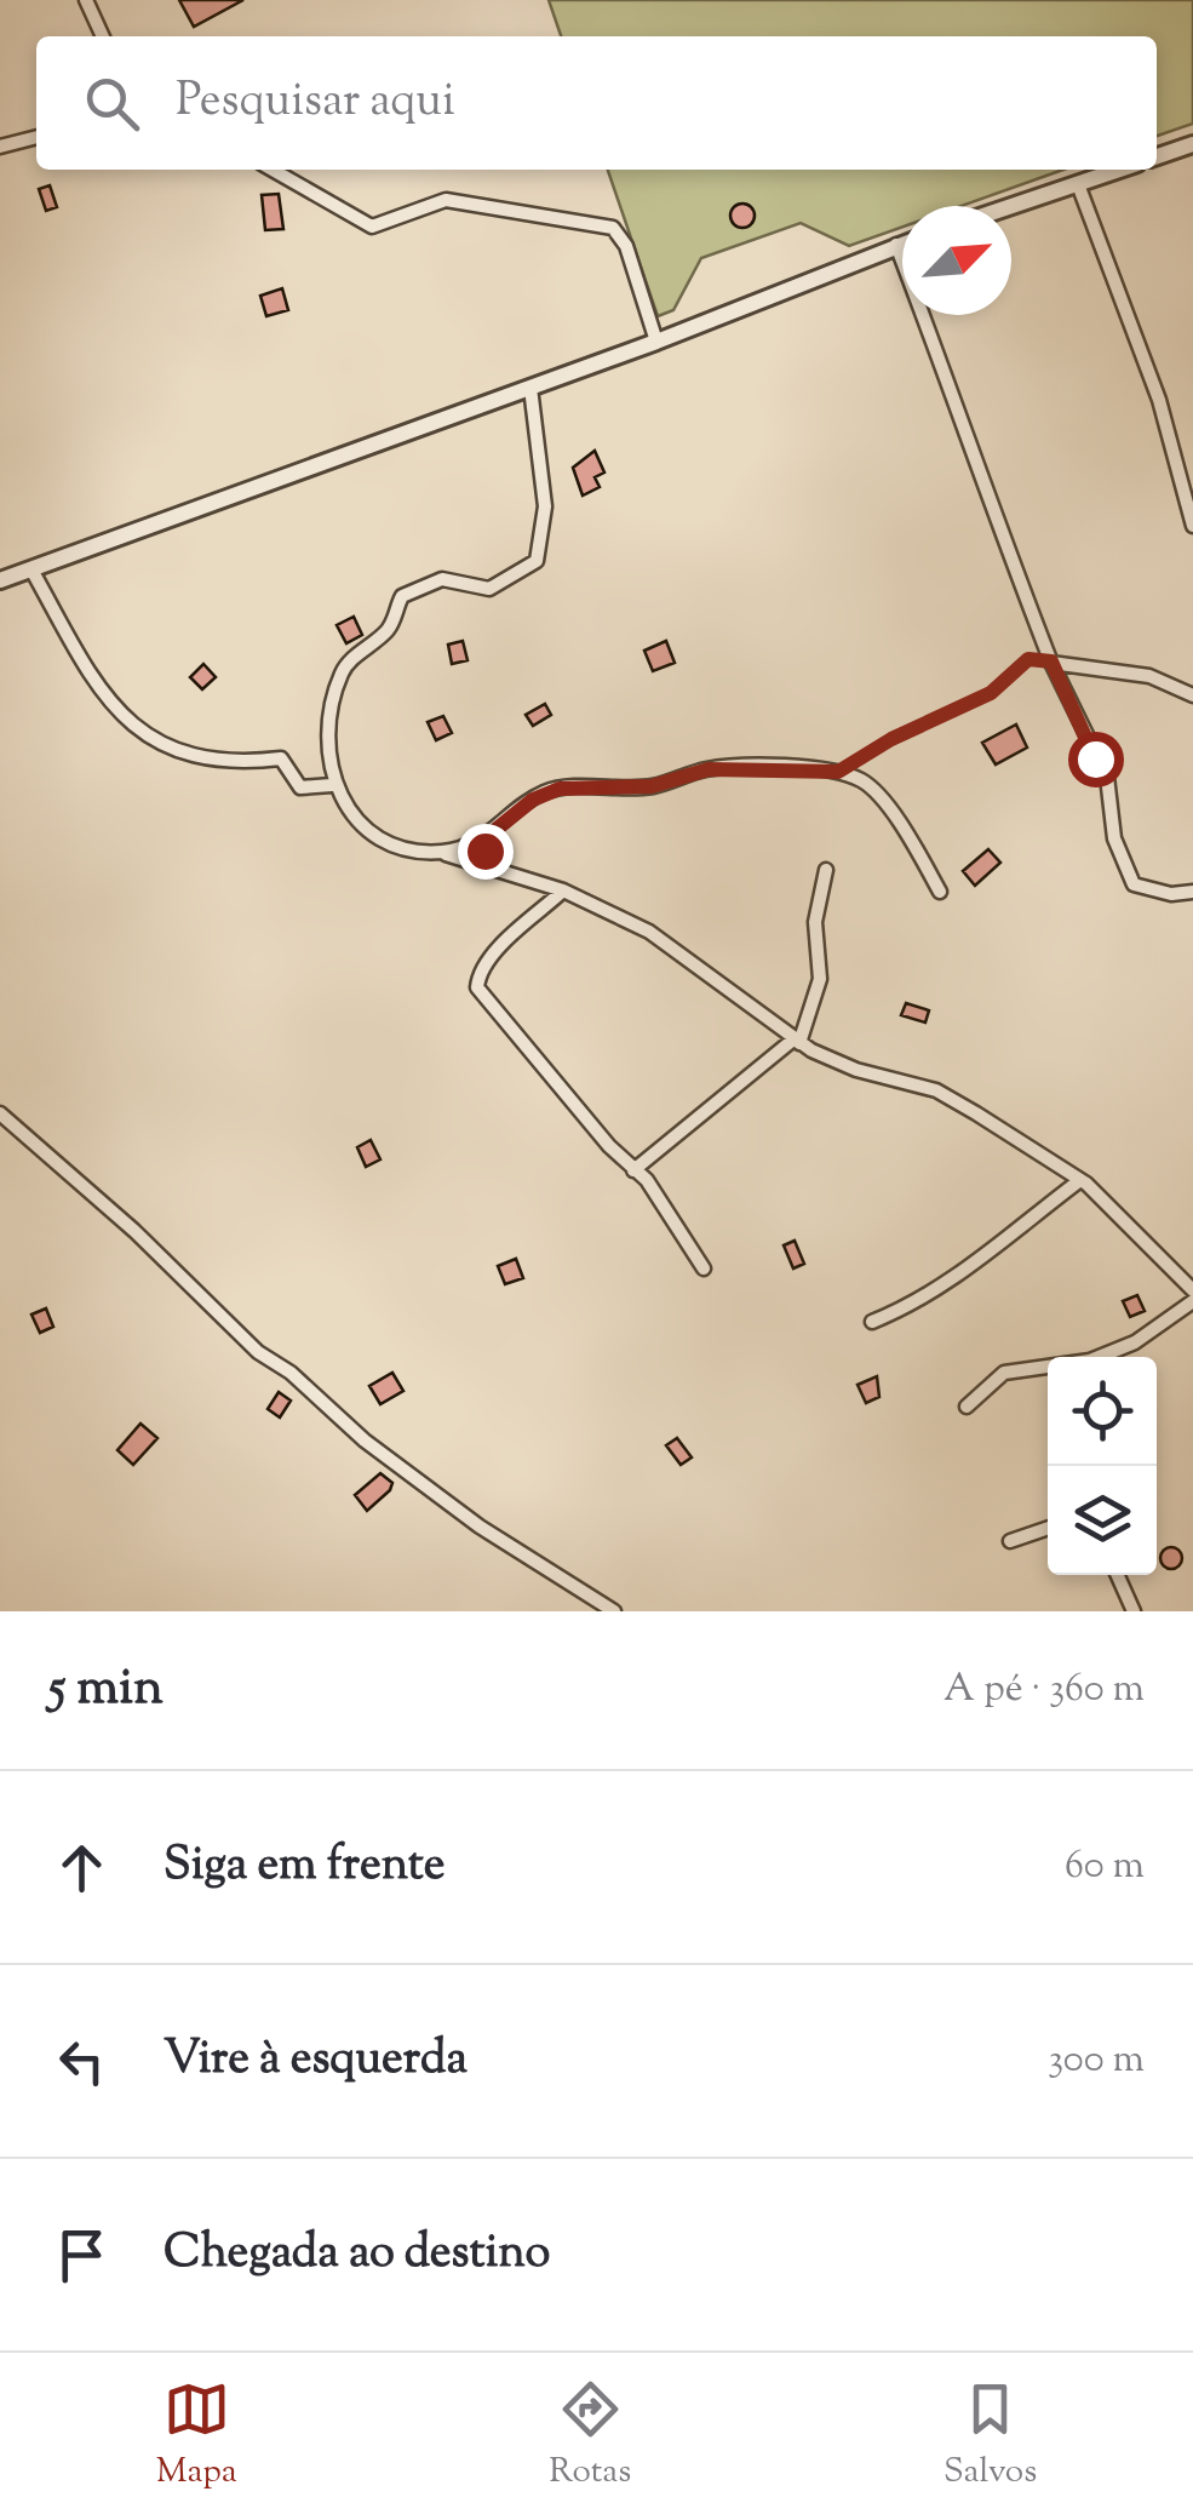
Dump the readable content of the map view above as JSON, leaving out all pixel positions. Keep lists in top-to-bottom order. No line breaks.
{"north":"top right","page":{"search":"Pesquisar aqui","heading":["5 min","A pé · 360 m"],"list":[["Siga em frente","60 m"],["Vire à esquerda","300 m"],"Chegada ao destino"],"nav":["Mapa","Rotas","Salvos"]}}
